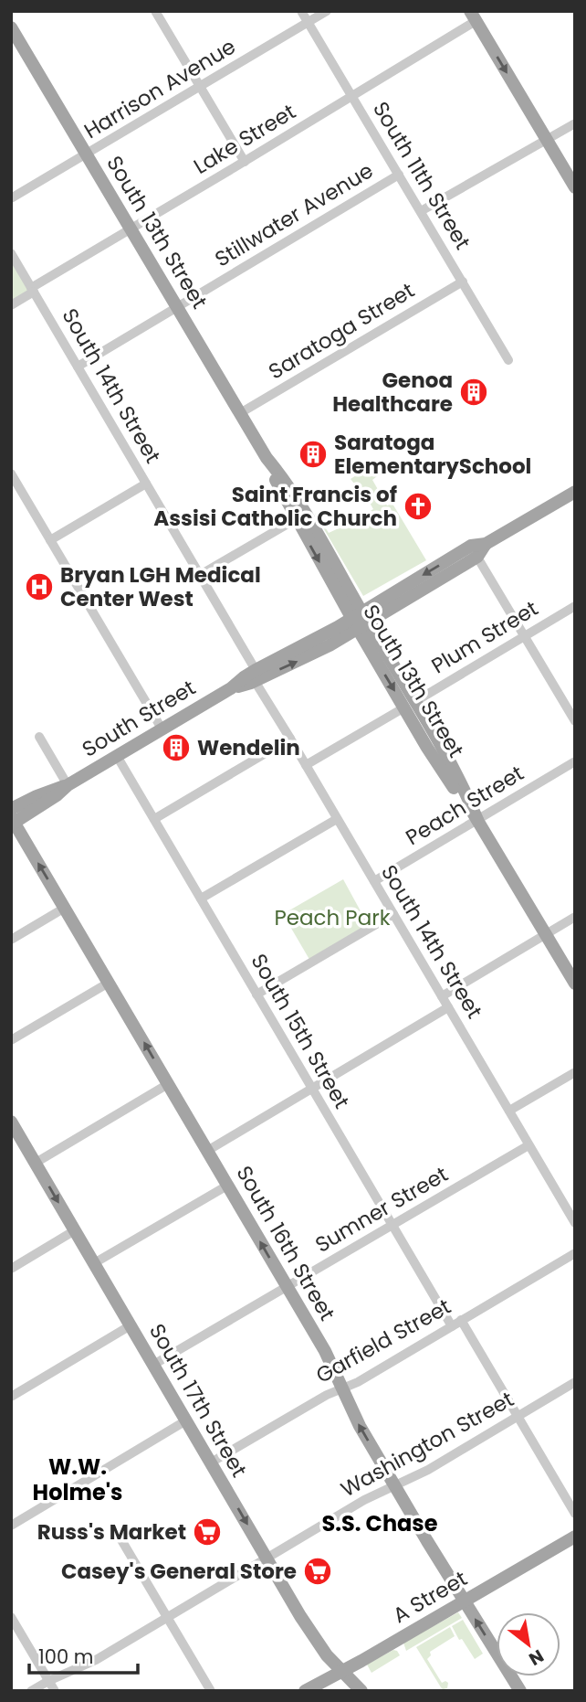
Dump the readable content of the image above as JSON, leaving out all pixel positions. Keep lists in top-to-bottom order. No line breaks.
{"streets":{"main road":["South 13th Street","South Street","South 16th Street","South 17th Street","A Street"],"street":["Harrison Avenue","Lake Street","South 11th Street","Stillwater Avenue","Saratoga Street","South 14th Street","Plum Street","Peach Street","South 15th Street","Sumner Street","Garfield Street","Washington Street"]},"crossings":[["Harrison Avenue","South 11th Street"],["Harrison Avenue","South 13th Street"],["Lake Street","South 11th Street"],["Lake Street","South 13th Street"],["Lake Street","South 14th Street"],["South 11th Street","Stillwater Avenue"],["South 11th Street","Saratoga Street"],["Stillwater Avenue","South 13th Street"],["Stillwater Avenue","South 14th Street"],["South 13th Street","Saratoga Street"],["South 13th Street","Plum Street"],["South 13th Street","South Street"],["South 13th Street","Peach Street"],["South 14th Street","Plum Street"],["South 14th Street","South Street"],["South 14th Street","Peach Street"],["South 14th Street","Sumner Street"],["South Street","South 15th Street"],["South Street","South 16th Street"],["South 15th Street","Sumner Street"],["South 15th Street","Garfield Street"],["Sumner Street","South 16th Street"],["Sumner Street","South 17th Street"],["South 16th Street","Garfield Street"],["South 16th Street","Washington Street"],["South 16th Street","A Street"],["Garfield Street","South 17th Street"],["South 17th Street","Washington Street"],["South 17th Street","A Street"]],"one_way":["South 16th Street"],"districts":["W.W. Holme's","S.S. Chase"],"parks":["Peach Park"],"places":{"building":["Genoa Healthcare","Saratoga ElementarySchool","Wendelin"],"church":["Saint Francis of Assisi Catholic Church"],"hospital":["Bryan LGH Medical Center West"],"supermarket":["Russ's Market","Casey's General Store"]},"scale_bar":"100 m","north":"bottom right"}
